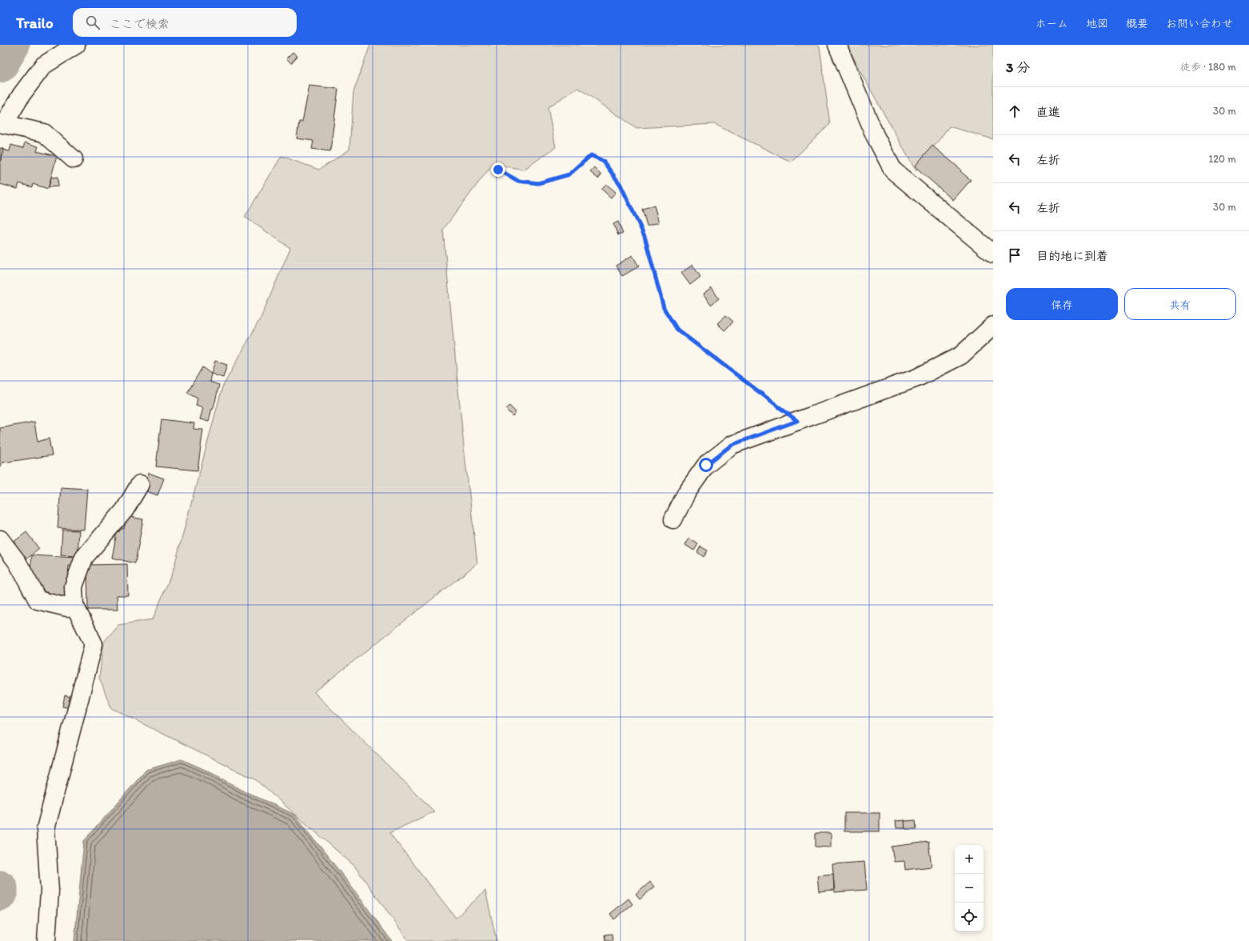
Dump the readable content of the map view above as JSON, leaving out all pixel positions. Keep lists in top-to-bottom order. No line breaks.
{"page":{"header":"Trailo","search":"ここで検索","nav":["ホーム","地図","概要","お問い合わせ"],"heading":["3 分","徒歩 · 180 m"],"list":[["直進","30 m"],["左折","120 m"],["左折","30 m"],"目的地に到着"],"buttons":["保存","共有"],"map_buttons":["+","−"]}}
